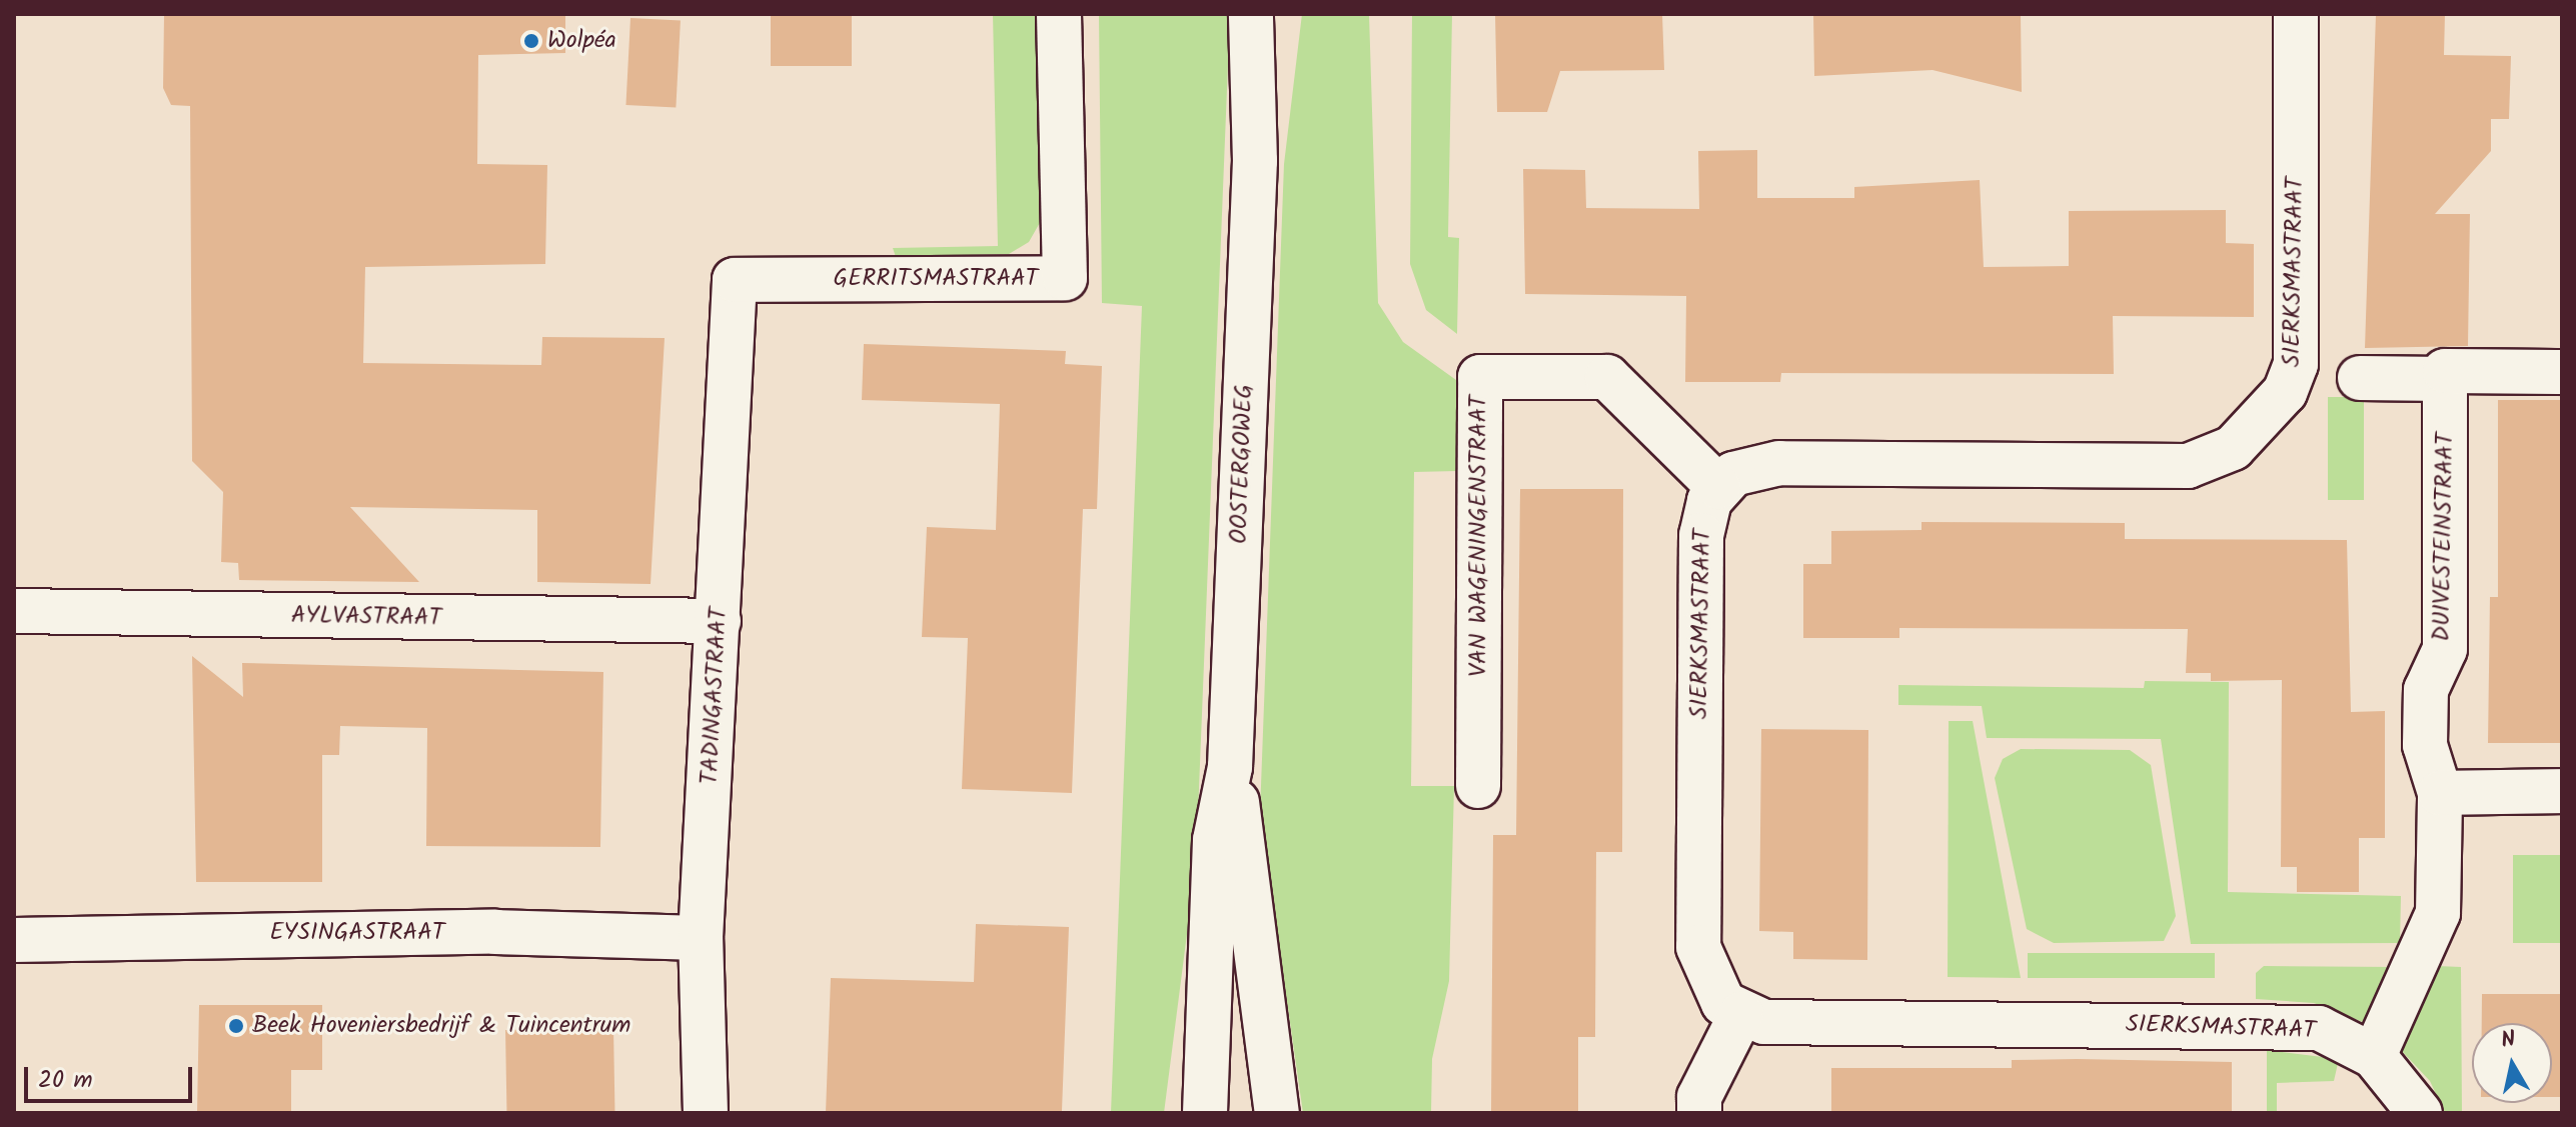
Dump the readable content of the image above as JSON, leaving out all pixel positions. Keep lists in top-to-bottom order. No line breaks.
{"streets":{"street":["SIERKSMASTRAAT","GERRITSMASTRAAT","OOSTERGOWEG","VAN WAGENINGENSTRAAT","DUIVESTEINSTRAAT","AYLVASTRAAT","TADINGASTRAAT","EYSINGASTRAAT"]},"crossings":[["SIERKSMASTRAAT","VAN WAGENINGENSTRAAT"],["SIERKSMASTRAAT","DUIVESTEINSTRAAT"],["GERRITSMASTRAAT","TADINGASTRAAT"],["AYLVASTRAAT","TADINGASTRAAT"],["TADINGASTRAAT","EYSINGASTRAAT"]],"places":["Wolpéa","Beek Hoveniersbedrijf & Tuincentrum"],"scale_bar":"20 m","north":"top"}
